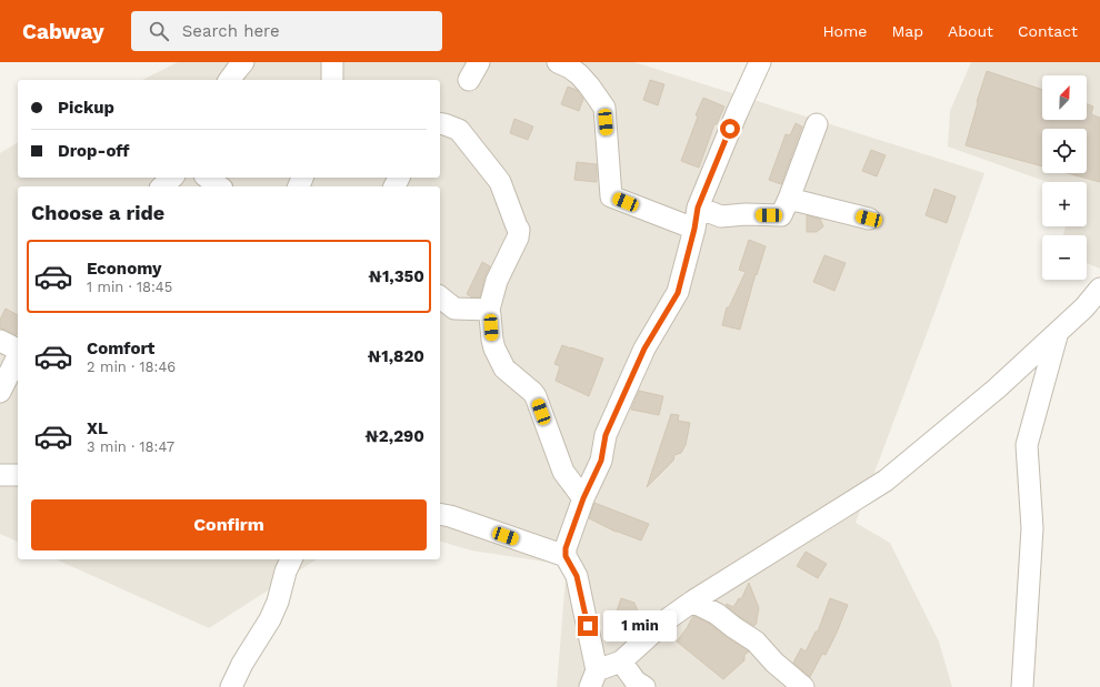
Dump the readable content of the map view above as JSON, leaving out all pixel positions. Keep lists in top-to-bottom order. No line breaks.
{"north":"top right","page":{"header":"Cabway","search":"Search here","nav":["Home","Map","About","Contact"],"map_buttons":["+","−"],"banner":["Pickup","Drop-off"],"heading":"Choose a ride","list":[{"name":"Economy","note":"1 min · 18:45","value":"₦1,350"},{"name":"Comfort","note":"2 min · 18:46","value":"₦1,820"},{"name":"XL","note":"3 min · 18:47","value":"₦2,290"}],"buttons":"Confirm","bubble":"1 min"}}
